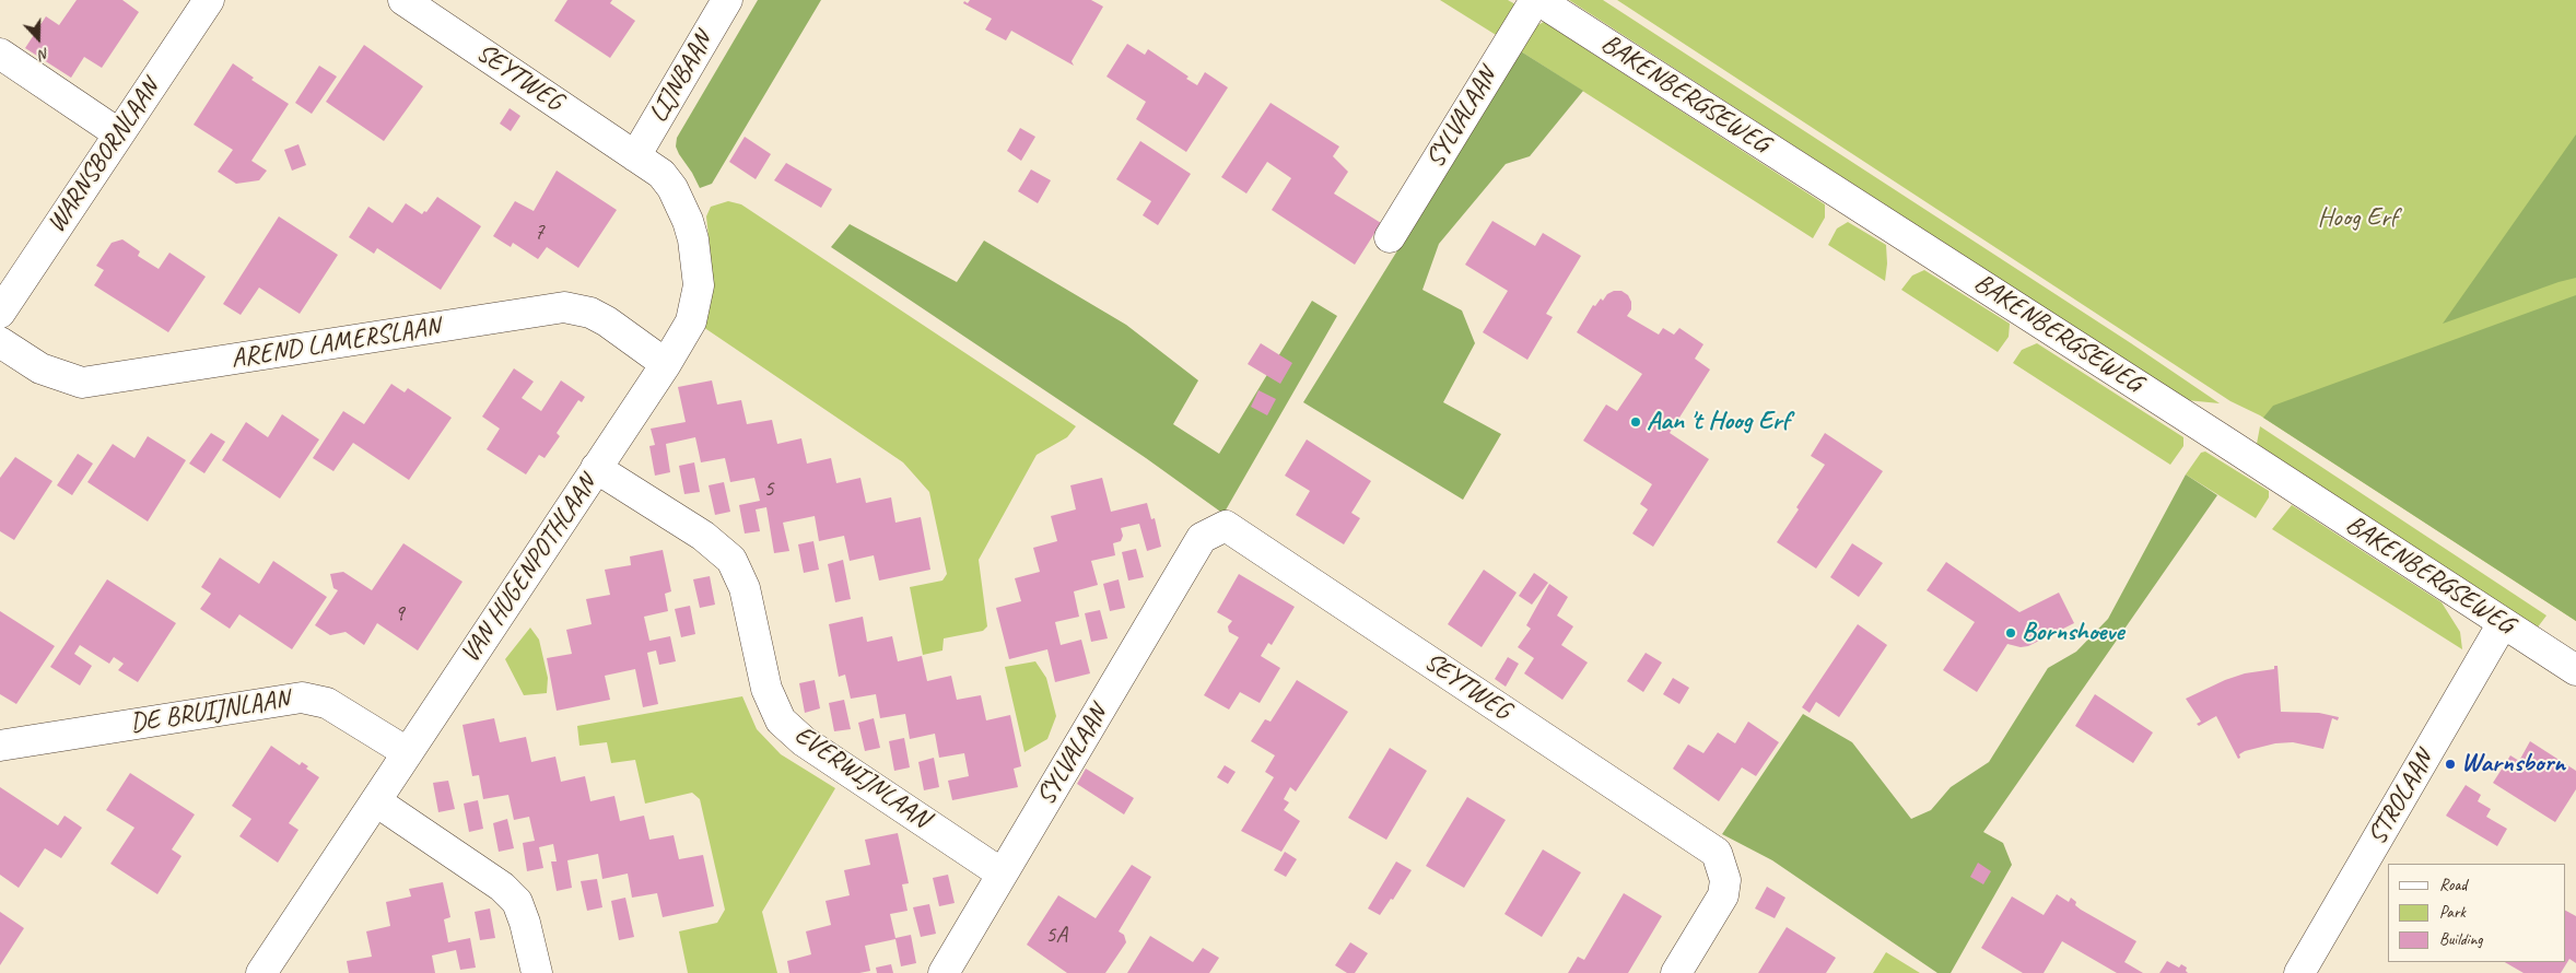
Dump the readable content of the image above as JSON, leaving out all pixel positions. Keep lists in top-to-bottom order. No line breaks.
{"streets":{"street":["SEYTWEG","LIJNBAAN","BAKENBERGSEWEG","SYLVALAAN","WARNSBORNLAAN","AREND LAMERSLAAN","VAN HUGENPOTHLAAN","DE BRUIJNLAAN","EVERWIJNLAAN","STROLAAN"]},"crossings":[["SEYTWEG","LIJNBAAN"],["SEYTWEG","SYLVALAAN"],["SEYTWEG","VAN HUGENPOTHLAAN"],["LIJNBAAN","VAN HUGENPOTHLAAN"],["BAKENBERGSEWEG","SYLVALAAN"],["BAKENBERGSEWEG","STROLAAN"],["SYLVALAAN","EVERWIJNLAAN"],["AREND LAMERSLAAN","VAN HUGENPOTHLAAN"],["VAN HUGENPOTHLAAN","DE BRUIJNLAAN"],["VAN HUGENPOTHLAAN","EVERWIJNLAAN"]],"parks":["Hoog Erf"],"places":["Aan 't Hoog Erf","Bornshoeve","Warnsborn"],"house_numbers":["7","5","9","5A"],"legend":["Road","Park","Building"],"north":"bottom"}
